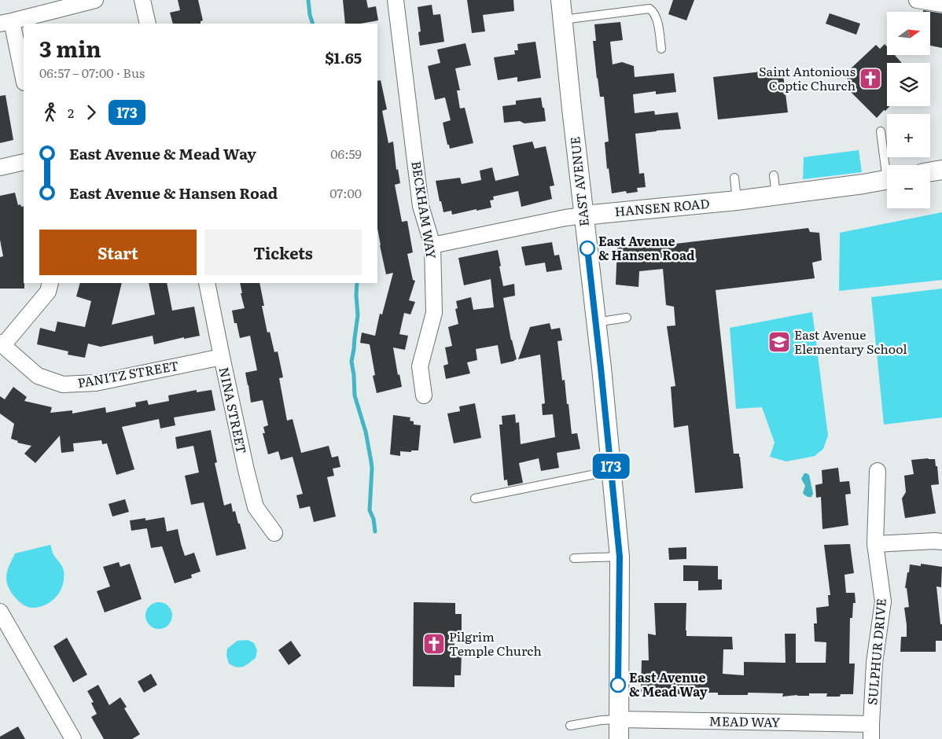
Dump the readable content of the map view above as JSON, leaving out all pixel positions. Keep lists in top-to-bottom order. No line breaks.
{"streets":{"street":["EAST AVENUE","HANSEN ROAD","BECKHAM WAY","PANITZ STREET","NINA STREET","SULPHUR DRIVE","MEAD WAY"]},"crossings":[["EAST AVENUE","HANSEN ROAD"],["EAST AVENUE","MEAD WAY"],["HANSEN ROAD","BECKHAM WAY"],["PANITZ STREET","NINA STREET"],["SULPHUR DRIVE","MEAD WAY"]],"places":{"church":["Saint Antonious Coptic Church","Pilgrim Temple Church"],"other":["East Avenue & Hansen Road","East Avenue & Mead Way"],"school or university":["East Avenue Elementary School"]},"lines":["bus line 173"],"north":"right","page":{"on_map":"173","map_buttons":["+","−"],"heading":["3 min","06:57 – 07:00 · Bus","$1.65"],"legs":["2","173"],"list":[{"name":"East Avenue & Mead Way","value":"06:59"},{"name":"East Avenue & Hansen Road","value":"07:00"}],"buttons":["Start","Tickets"]}}
